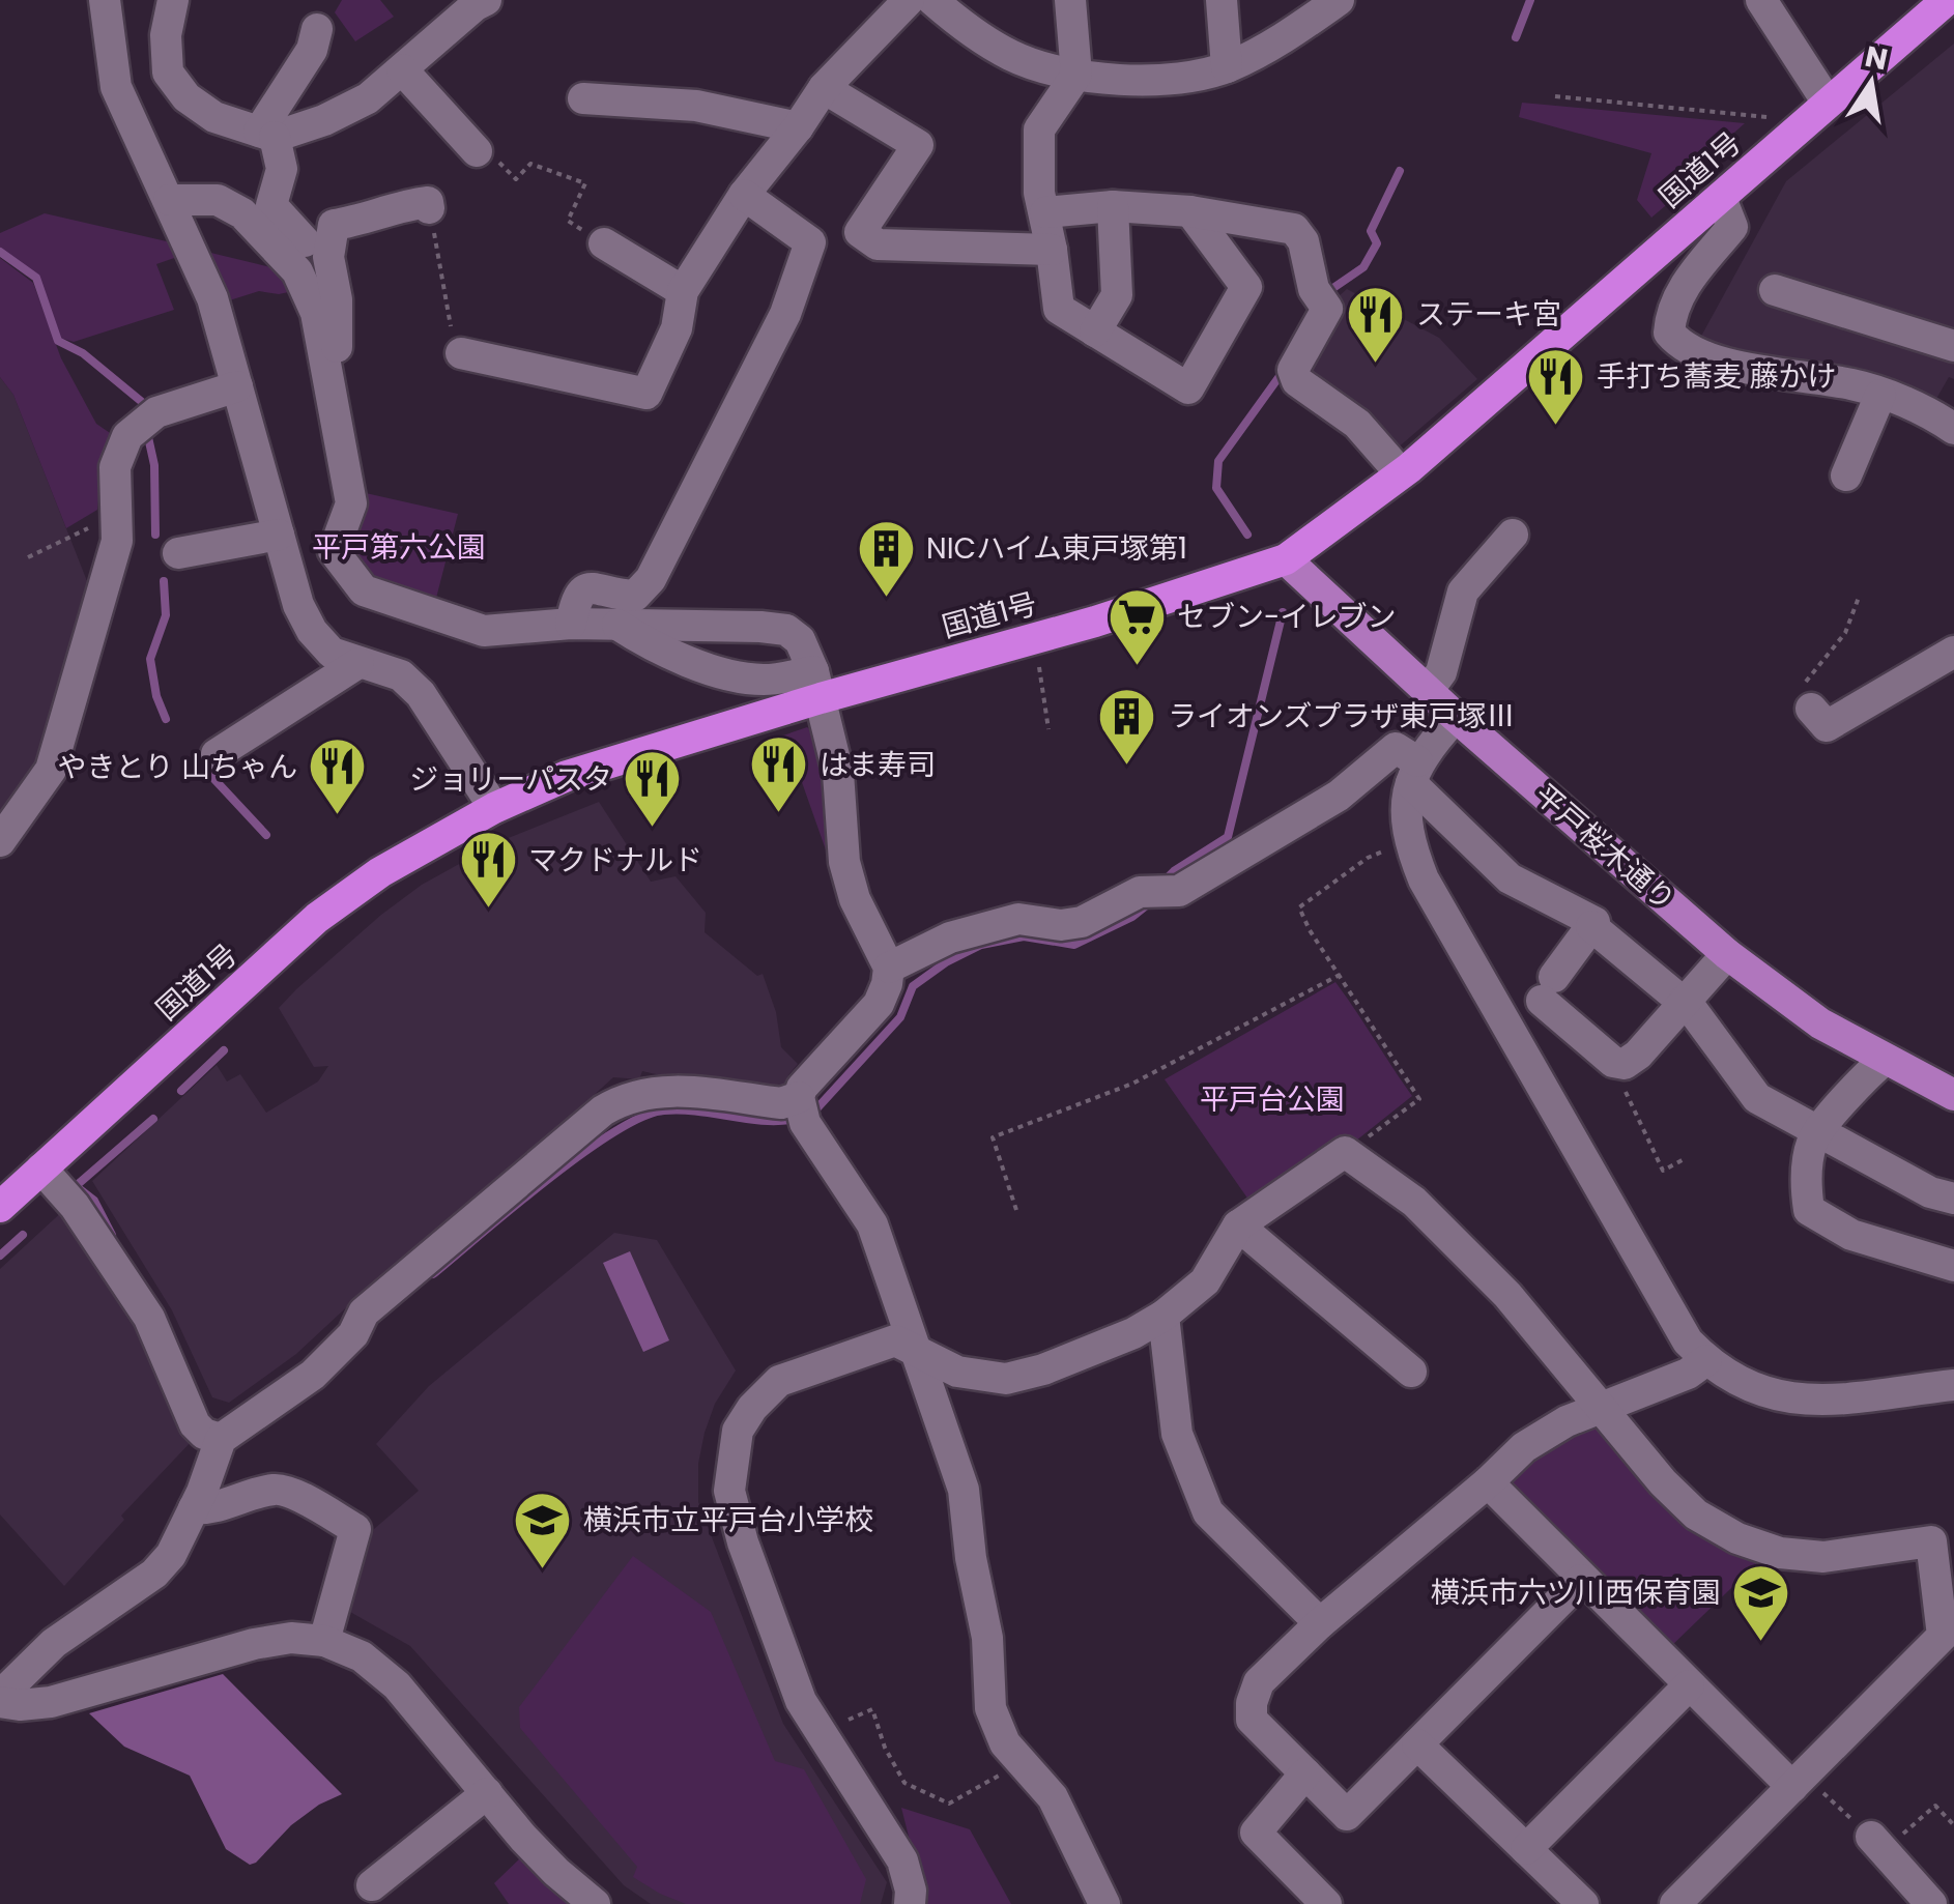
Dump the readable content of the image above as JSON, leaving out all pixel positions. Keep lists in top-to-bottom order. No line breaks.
{"streets":{"highway":["国道1号"],"main road":["平戸桜木通り"]},"crossings":[["国道1号","平戸桜木通り"]],"parks":["平戸第六公園","平戸台公園"],"places":{"restaurant":["ステーキ宮","手打ち蕎麦 藤かけ","はま寿司","やきとり 山ちゃん","ジョリーパスタ","マクドナルド"],"building":["NICハイム東戸塚第1","ライオンズプラザ東戸塚Ⅲ"],"supermarket":["セブン-イレブン"],"school or university":["横浜市立平戸台小学校","横浜市六ツ川西保育園"]},"north":"top"}
